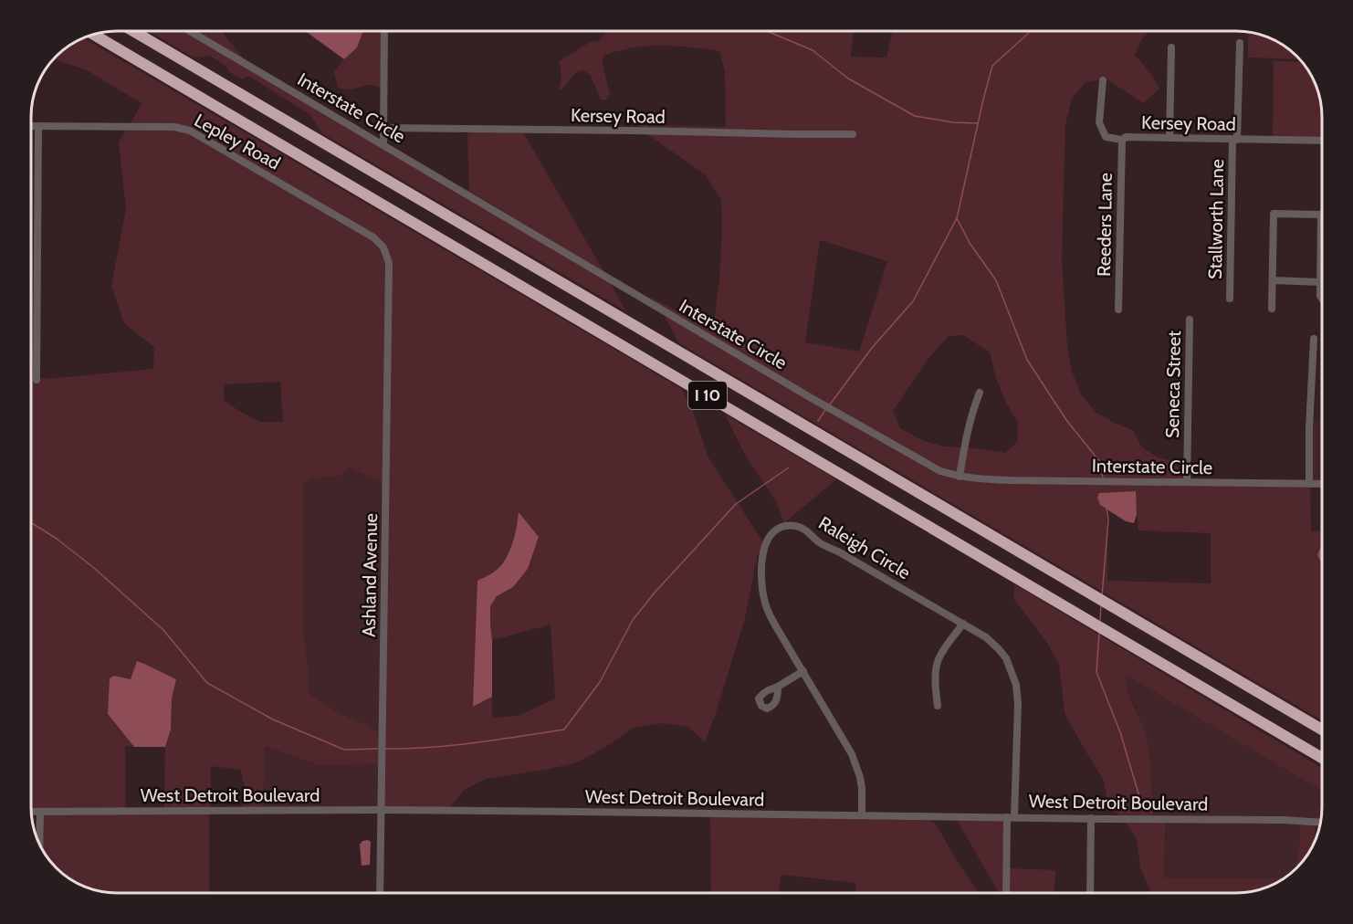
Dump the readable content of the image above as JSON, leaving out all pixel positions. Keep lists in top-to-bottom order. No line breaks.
{"streets":{"highway":["I 10"],"street":["Interstate Circle","Kersey Road","Lepley Road","Stallworth Lane","Reeders Lane","Seneca Street","Raleigh Circle","Ashland Avenue","West Detroit Boulevard"]},"crossings":[["Interstate Circle","Seneca Street"],["Kersey Road","Stallworth Lane"],["Kersey Road","Reeders Lane"],["Lepley Road","Ashland Avenue"],["Raleigh Circle","West Detroit Boulevard"],["Ashland Avenue","West Detroit Boulevard"]]}
